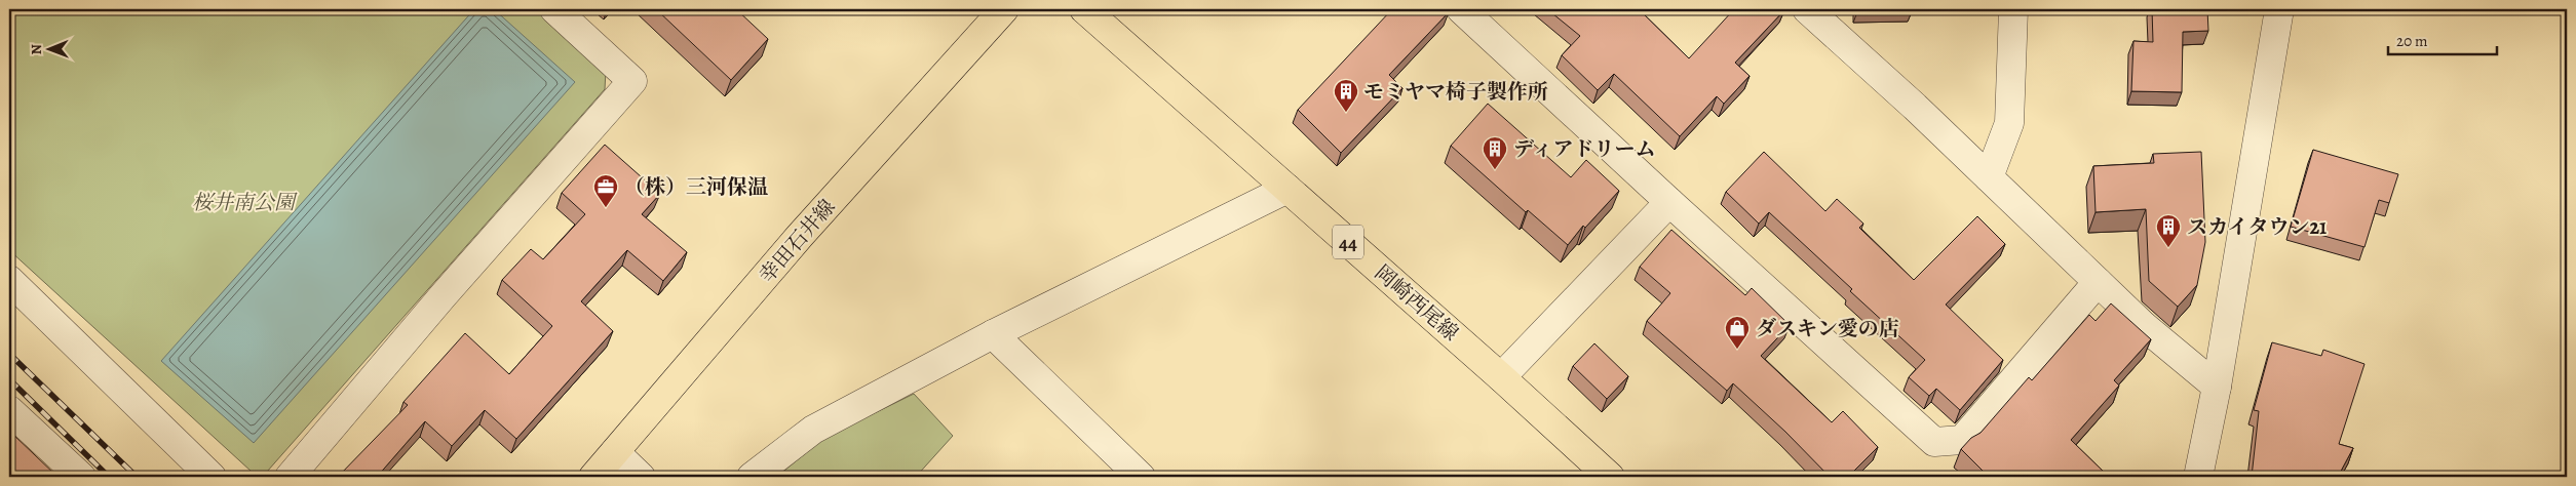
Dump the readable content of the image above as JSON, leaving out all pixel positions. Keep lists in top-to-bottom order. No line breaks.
{"streets":{"main road":["幸田石井線","44","岡崎西尾線"]},"parks":["桜井南公園"],"places":{"building":["モミヤマ椅子製作所","ディアドリーム","スカイタウン21"],"office":["（株）三河保温"],"shop":["ダスキン愛の店"]},"scale_bar":"20 m","north":"left"}
